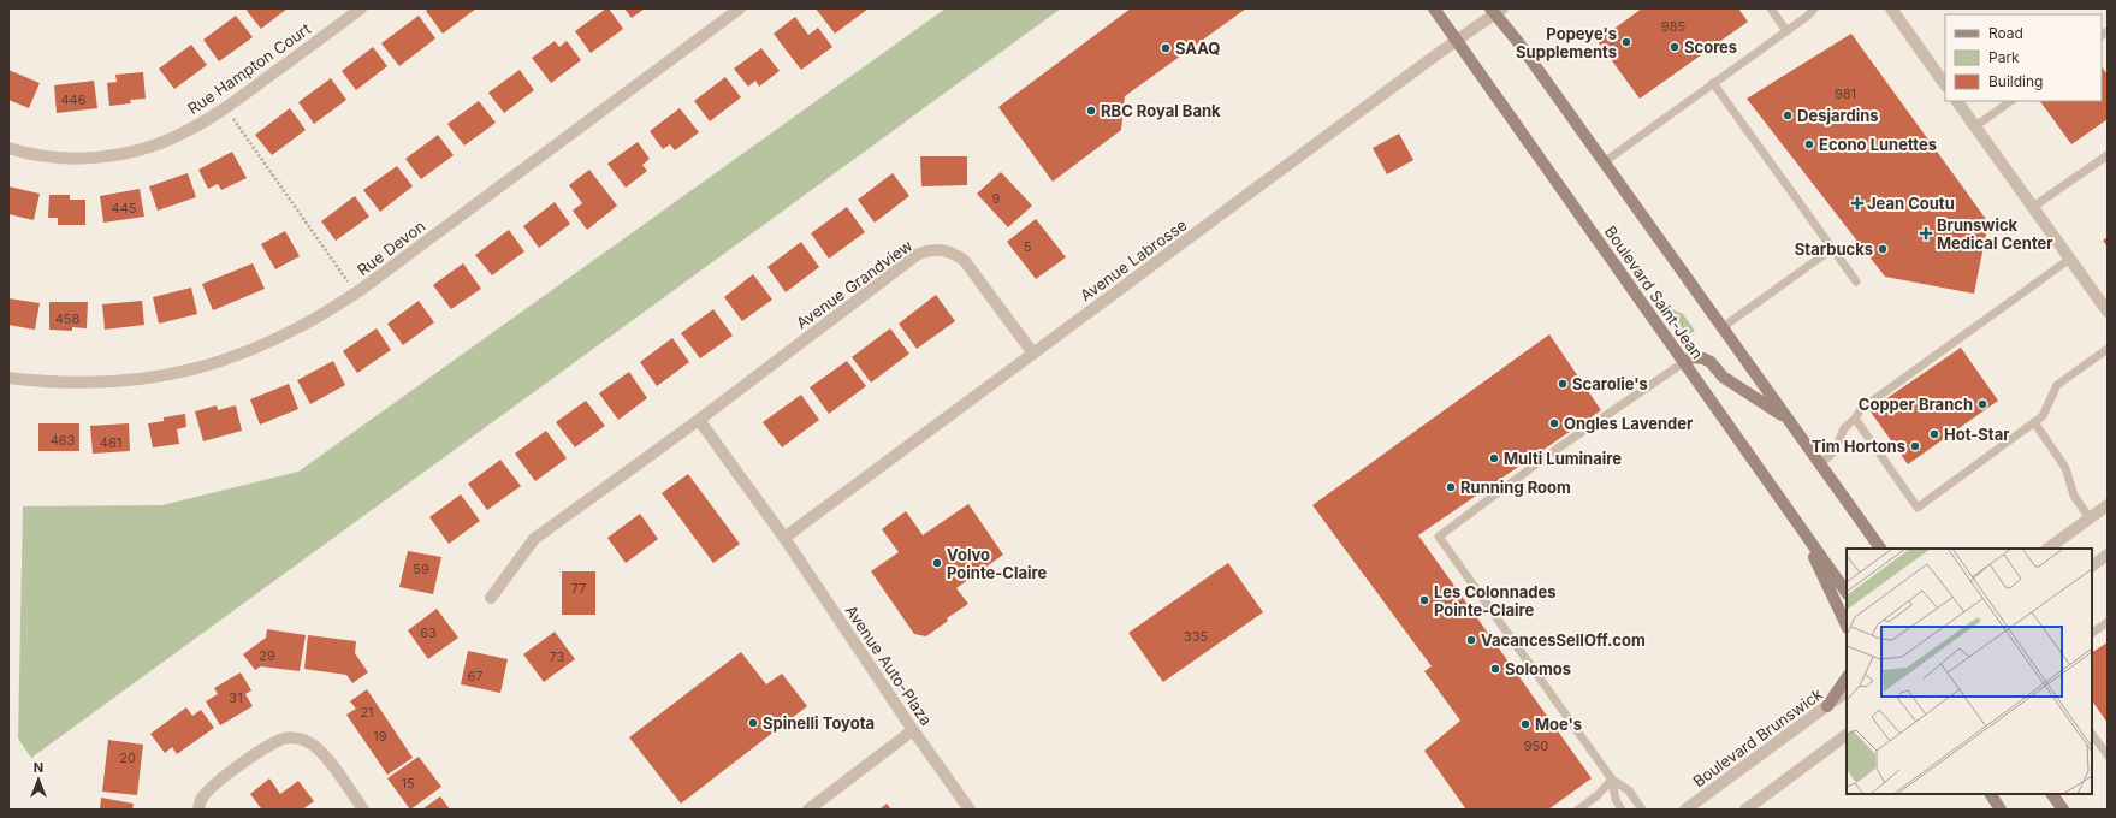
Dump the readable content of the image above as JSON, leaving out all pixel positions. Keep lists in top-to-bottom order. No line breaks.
{"streets":{"main road":["Boulevard Saint-Jean"],"street":["Rue Hampton Court","Rue Devon","Avenue Labrosse","Avenue Grandview","Avenue Auto-Plaza","Boulevard Brunswick"]},"crossings":[["Avenue Labrosse","Avenue Grandview"],["Avenue Labrosse","Boulevard Saint-Jean"],["Avenue Labrosse","Avenue Auto-Plaza"]],"places":{"other":["Popeye's Supplements","Scores","SAAQ","RBC Royal Bank","Desjardins","Econo Lunettes","Starbucks","Scarolie's","Copper Branch","Ongles Lavender","Hot-Star","Tim Hortons","Multi Luminaire","Running Room","Volvo Pointe-Claire","Les Colonnades Pointe-Claire","VacancesSellOff.com","Solomos","Spinelli Toyota","Moe's"],"health":["Jean Coutu","Brunswick Medical Center"]},"house_numbers":["985","981","446","9","445","5","458","463","461","59","77","63","335","29","73","67","31","21","19","950","20","15"],"legend":["Road","Park","Building"],"north":"top"}
